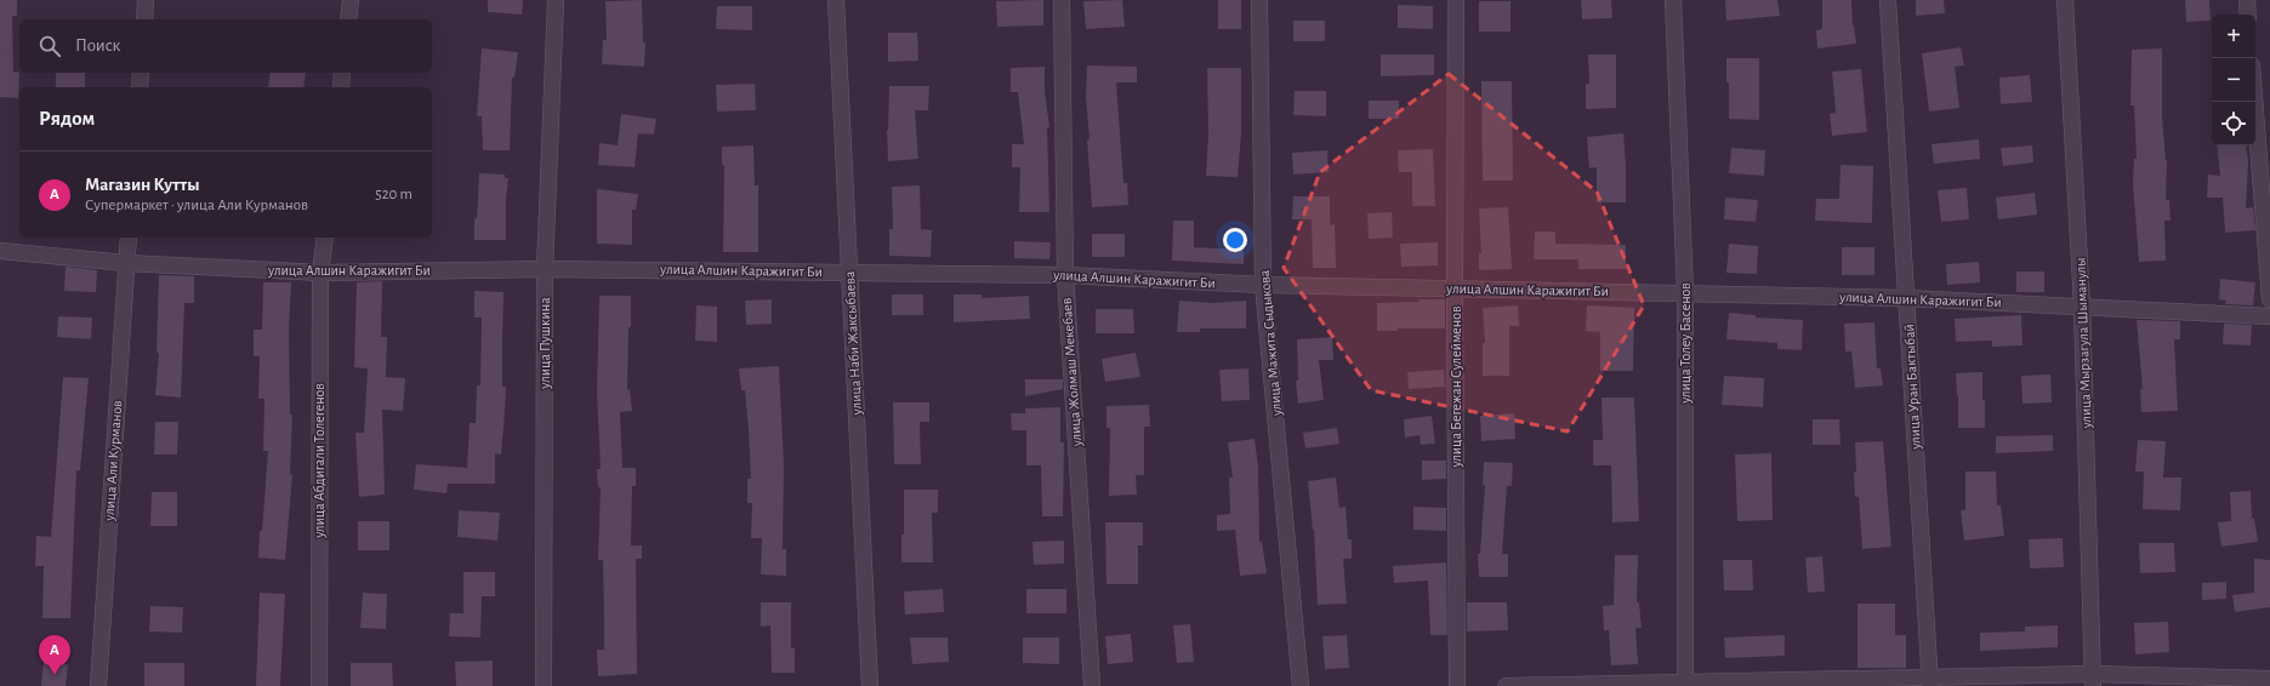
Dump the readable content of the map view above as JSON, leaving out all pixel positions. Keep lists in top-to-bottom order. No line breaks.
{"streets":{"street":["улица Алшин Каражигит Би","улица Пушкина","улица Наби Жаксыбаева","улица Мажита Сыдыкова","улица Толеу Басенов","улица Мырзагула Шыманулы","улица Жолмаш Мекебаев","улица Бегежан Сулейменов","улица Уран Бактыбай","улица Али Курманов","улица Абдигали Толегенов"]},"crossings":[["улица Алшин Каражигит Би","улица Пушкина"],["улица Алшин Каражигит Би","улица Наби Жаксыбаева"],["улица Алшин Каражигит Би","улица Мажита Сыдыкова"],["улица Алшин Каражигит Би","улица Толеу Басенов"],["улица Алшин Каражигит Би","улица Мырзагула Шыманулы"],["улица Алшин Каражигит Би","улица Жолмаш Мекебаев"],["улица Алшин Каражигит Би","улица Бегежан Сулейменов"],["улица Алшин Каражигит Би","улица Уран Бактыбай"],["улица Алшин Каражигит Би","улица Али Курманов"],["улица Алшин Каражигит Би","улица Абдигали Толегенов"]],"page":{"map_buttons":["+","−"],"search":"Поиск","heading":"Рядом","list":[{"mark":"A","name":"Магазин Кутты","note":"Супермаркет · улица Али Курманов","value":"520 m"}],"pins":"A"}}
